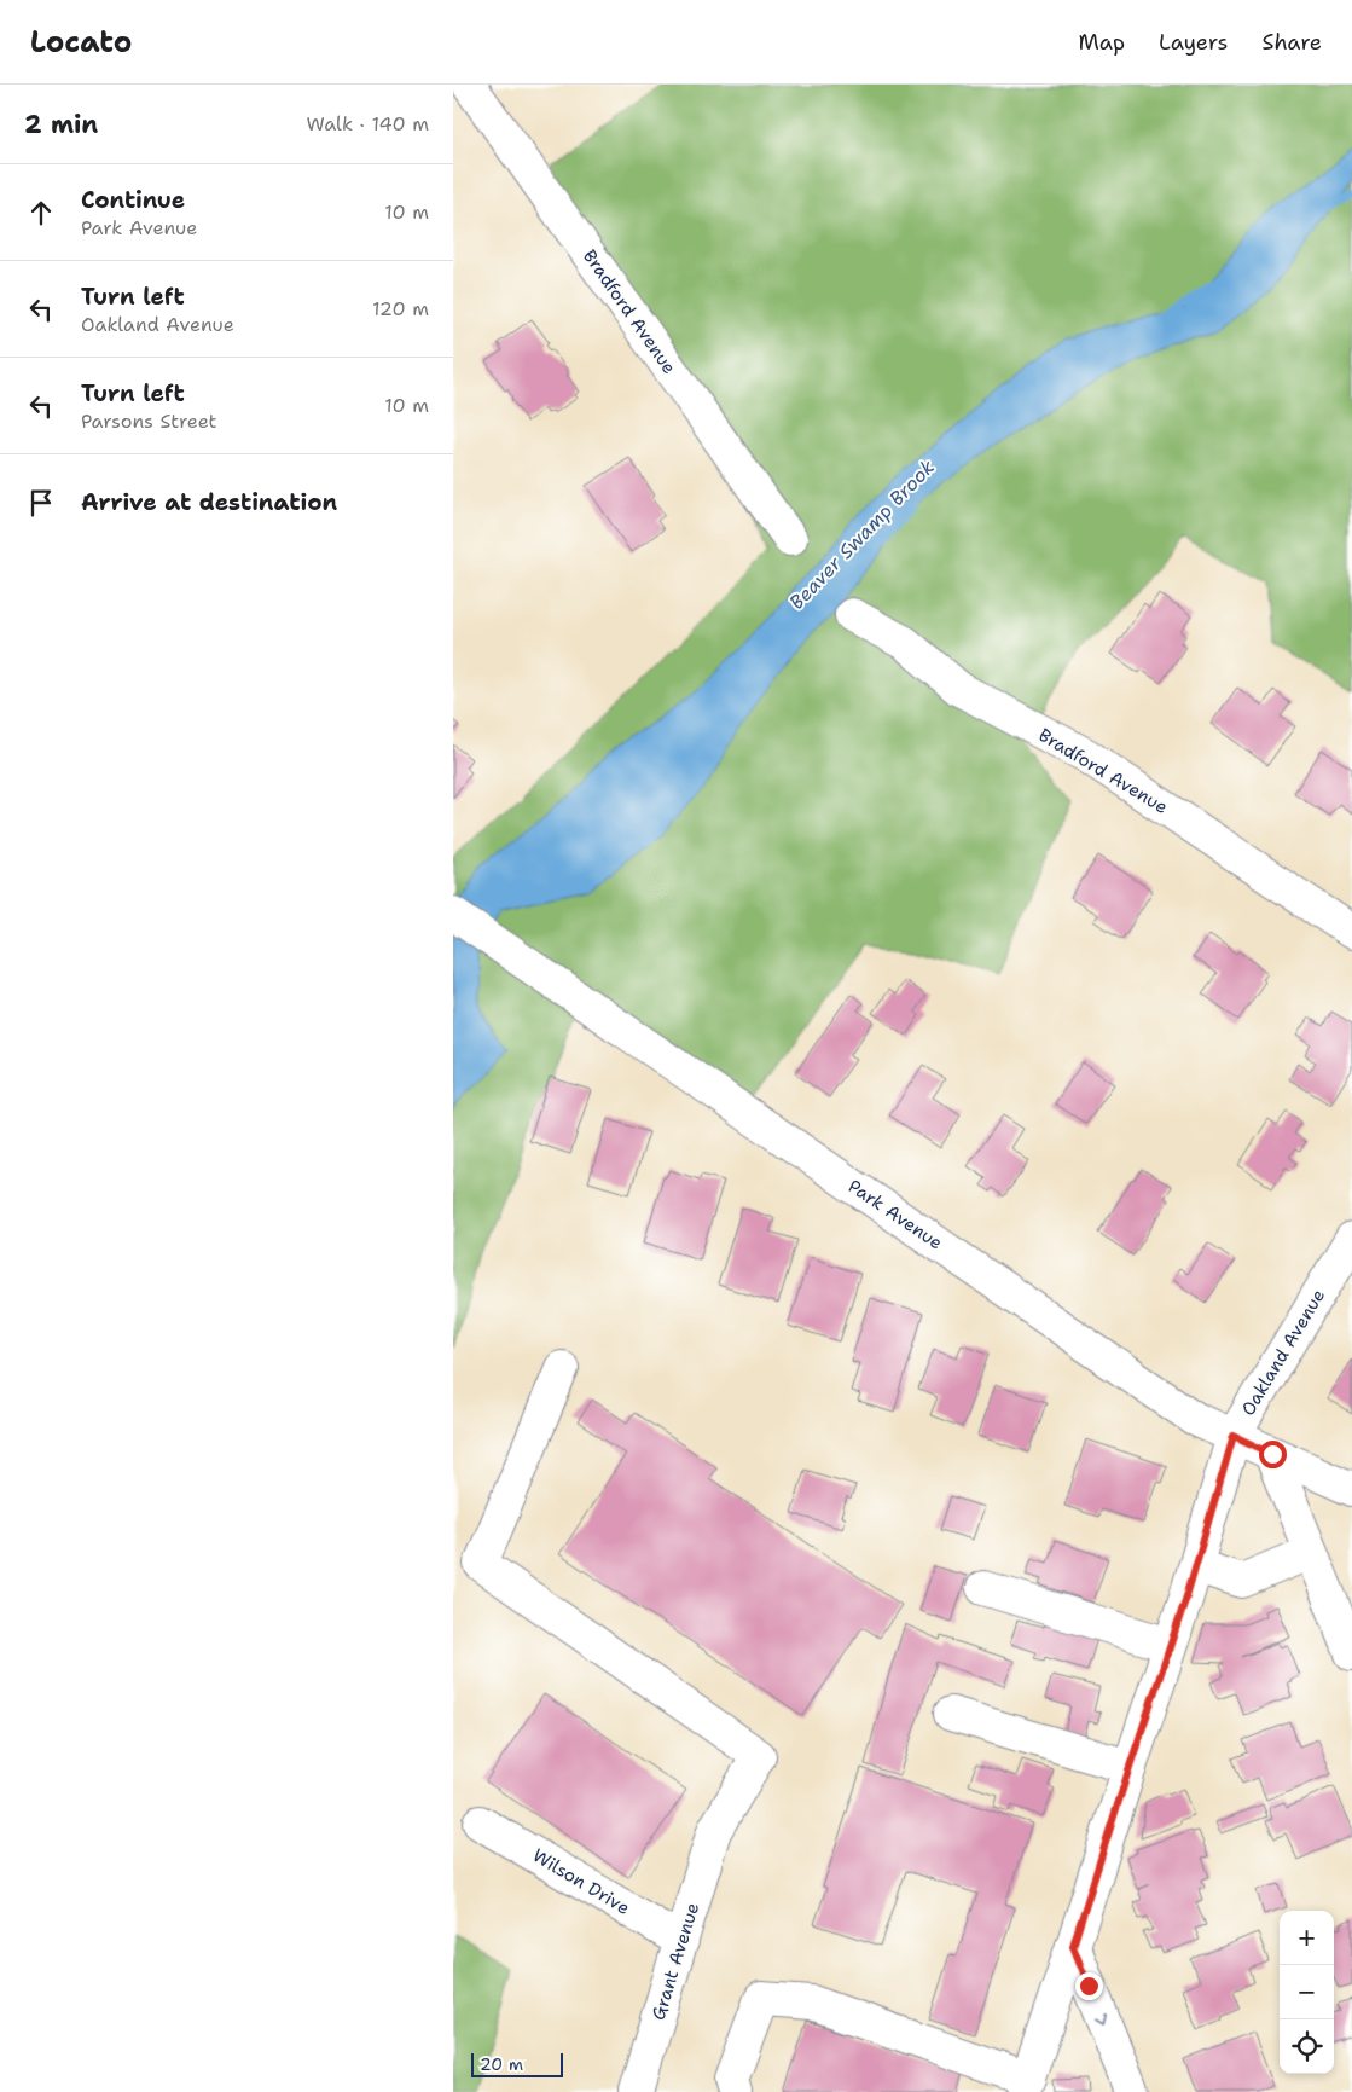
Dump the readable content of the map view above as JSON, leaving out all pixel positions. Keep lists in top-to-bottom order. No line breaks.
{"streets":{"street":["Bradford Avenue","Park Avenue","Oakland Avenue","Wilson Drive","Grant Avenue"]},"crossings":[["Park Avenue","Oakland Avenue"],["Wilson Drive","Grant Avenue"]],"water":["Beaver Swamp Brook"],"scale_bar":"20 m","page":{"header":"Locato","nav":["Map","Layers","Share"],"heading":["2 min","Walk · 140 m"],"list":[["Continue","Park Avenue","10 m"],["Turn left","Oakland Avenue","120 m"],["Turn left","Parsons Street","10 m"],"Arrive at destination"],"map_buttons":["+","−"],"scale":"20 m"}}
